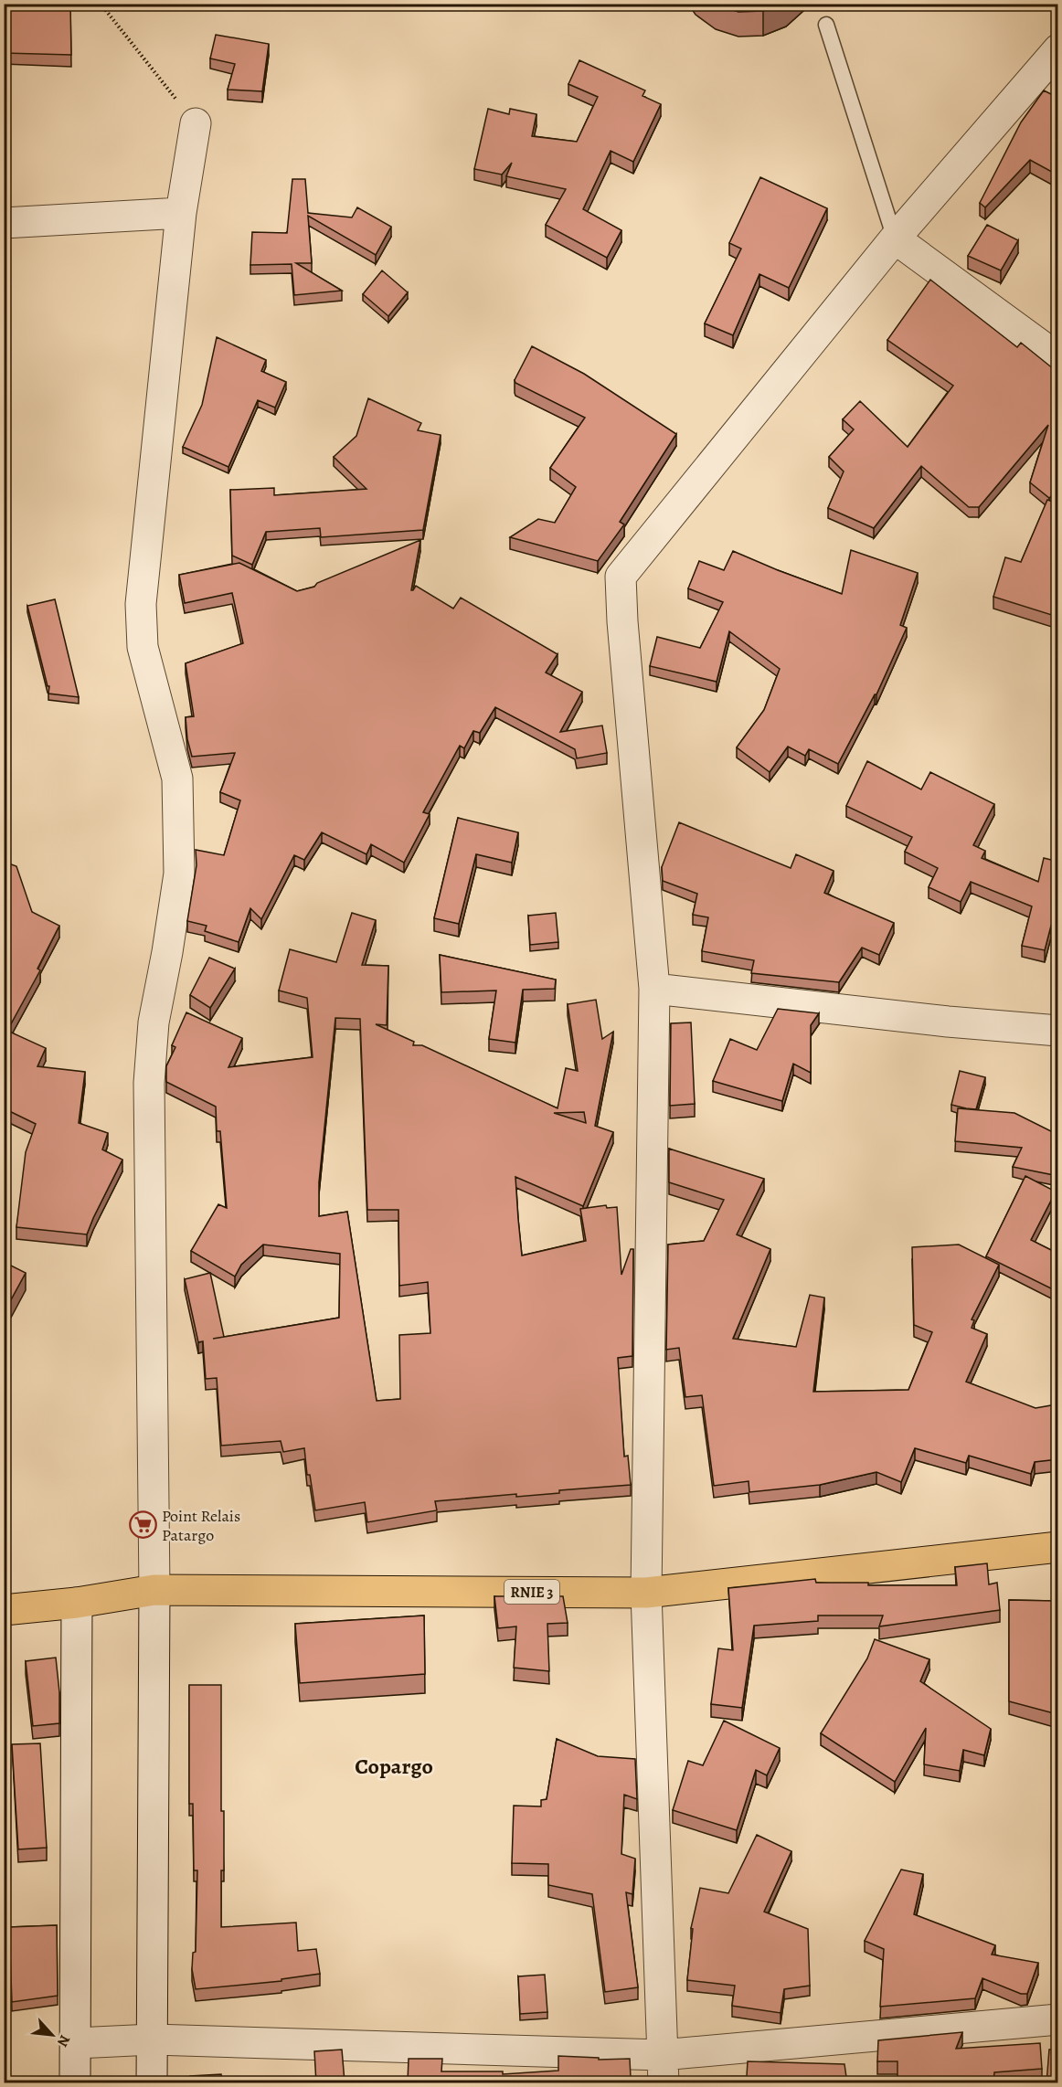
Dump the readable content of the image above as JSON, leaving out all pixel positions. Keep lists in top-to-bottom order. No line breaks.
{"streets":{"highway":["RNIE 3"]},"districts":["Copargo"],"places":{"supermarket":["Point Relais Patargo"]},"north":"bottom right"}
